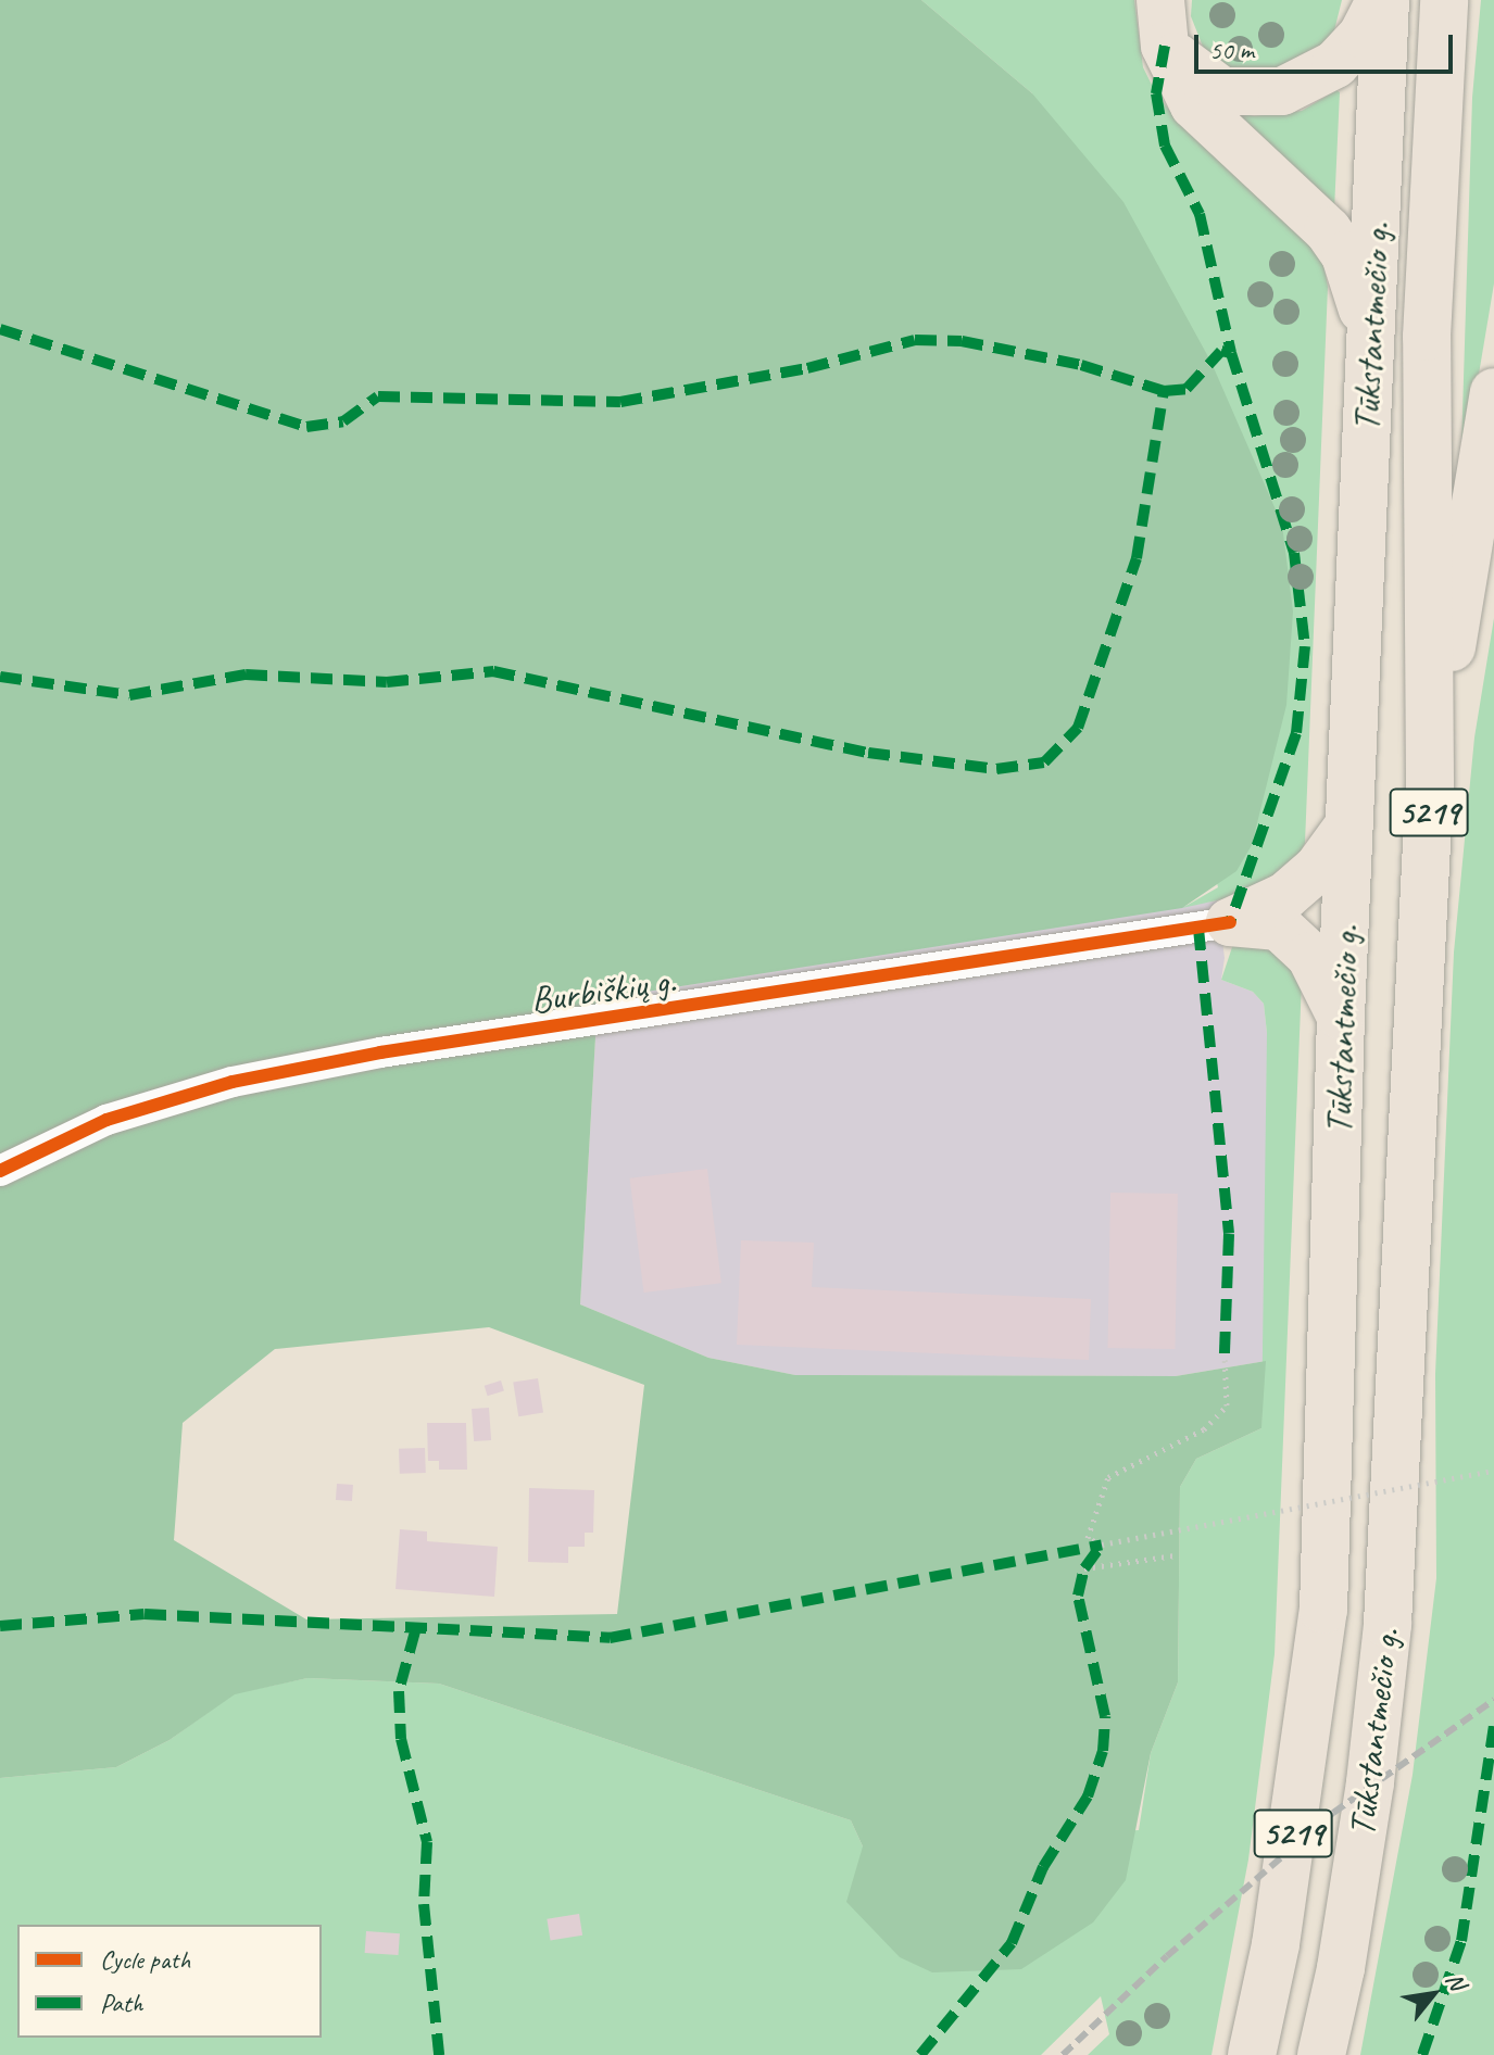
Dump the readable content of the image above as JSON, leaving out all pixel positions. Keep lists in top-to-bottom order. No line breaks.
{"streets":{"highway":["Tūkstantmečio g.","5219"],"street":["Burbiškių g."]},"legend":["Cycle path","Path"],"scale_bar":"50 m","north":"top right"}
